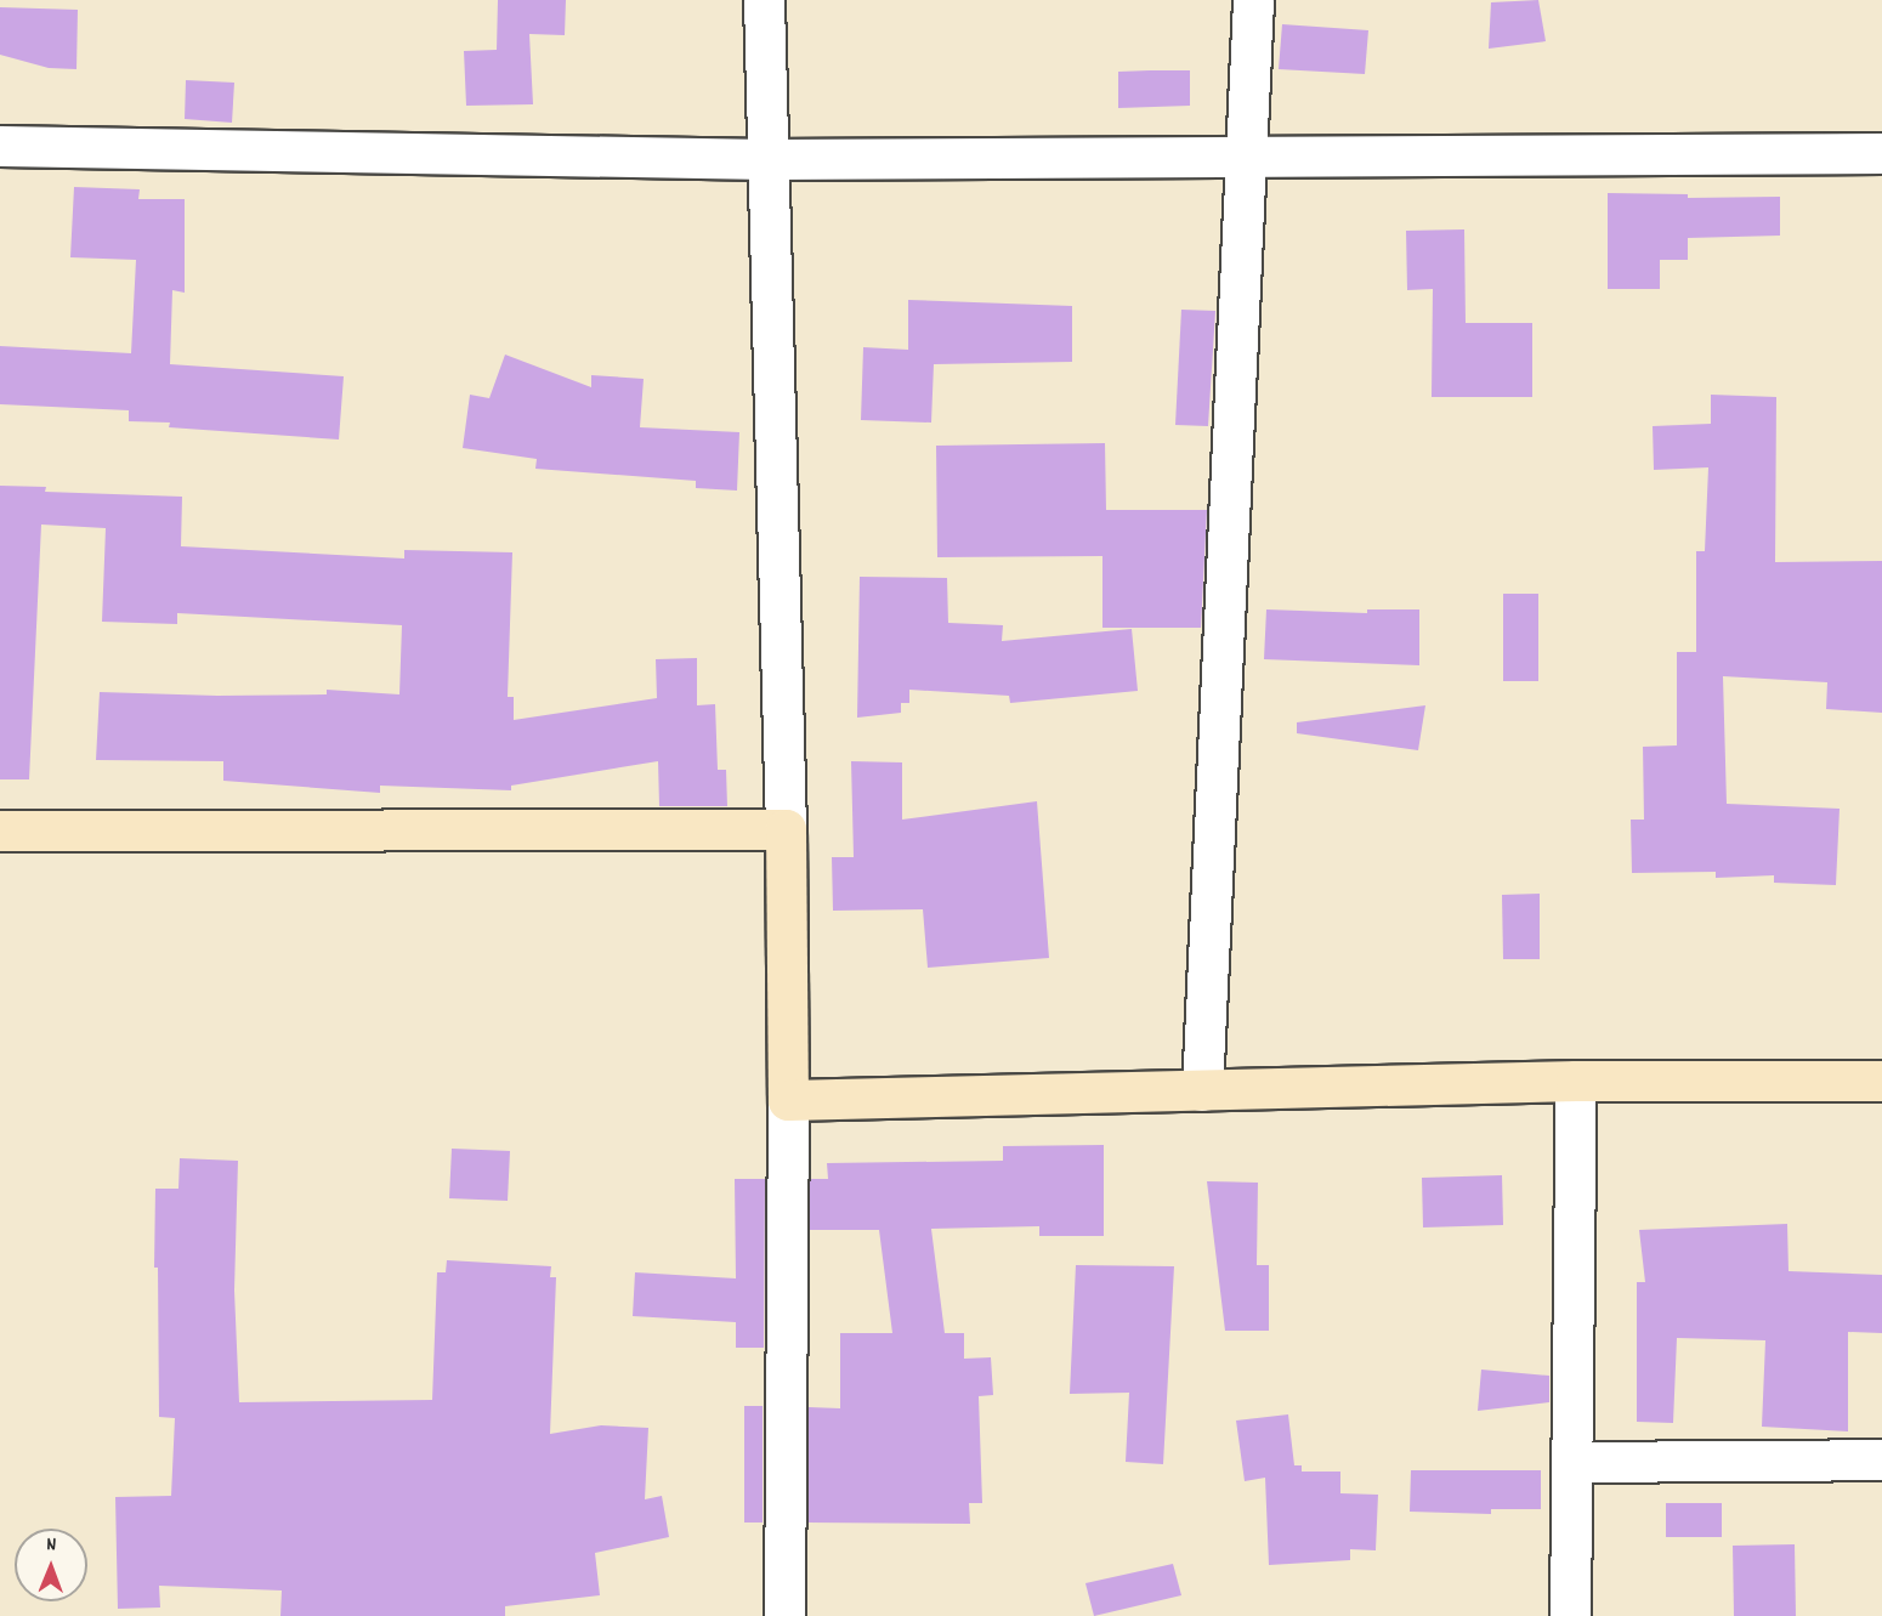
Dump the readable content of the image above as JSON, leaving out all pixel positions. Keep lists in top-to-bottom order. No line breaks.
{"north":"top"}
